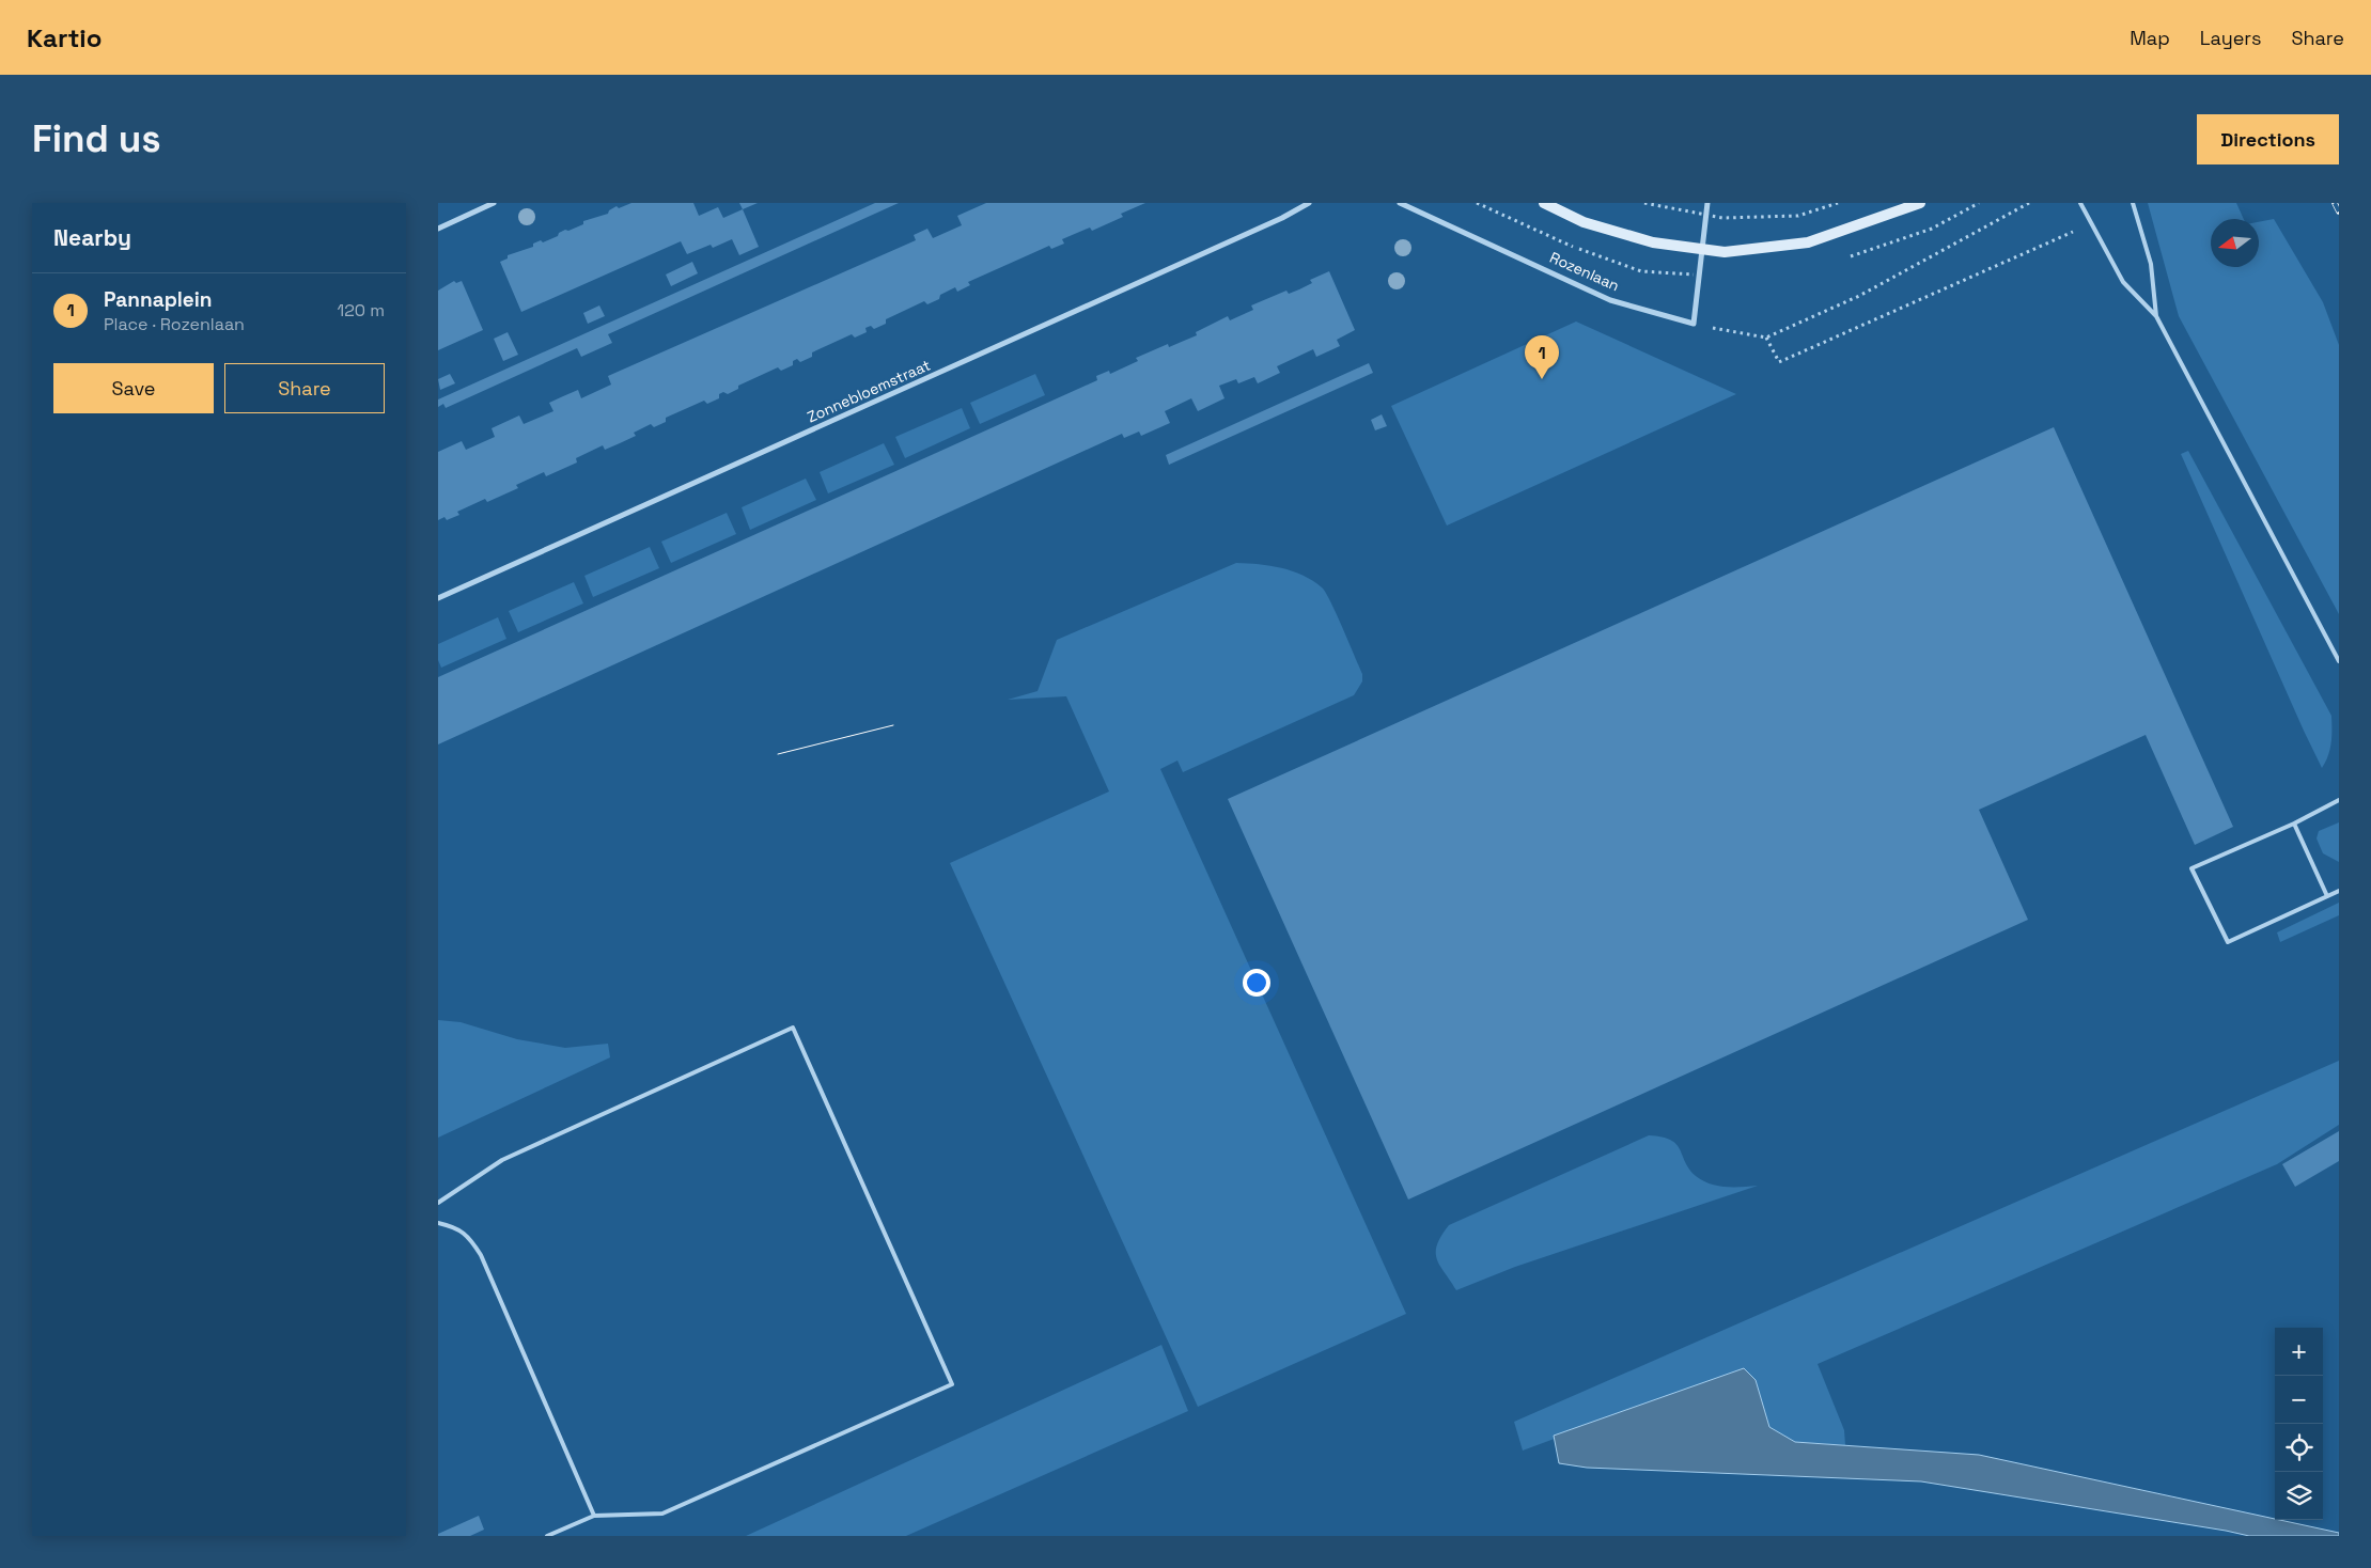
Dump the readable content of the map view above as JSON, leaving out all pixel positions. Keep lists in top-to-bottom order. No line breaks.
{"streets":{"street":["Rozenlaan","Zonnebloemstraat"]},"north":"left","page":{"header":"Kartio","nav":["Map","Layers","Share"],"buttons":["Directions",["Save","Share"]],"title":"Find us","heading":"Nearby","list":[{"mark":"1","name":"Pannaplein","note":"Place · Rozenlaan","value":"120 m"}],"pins":"1","map_buttons":["+","−"]}}
